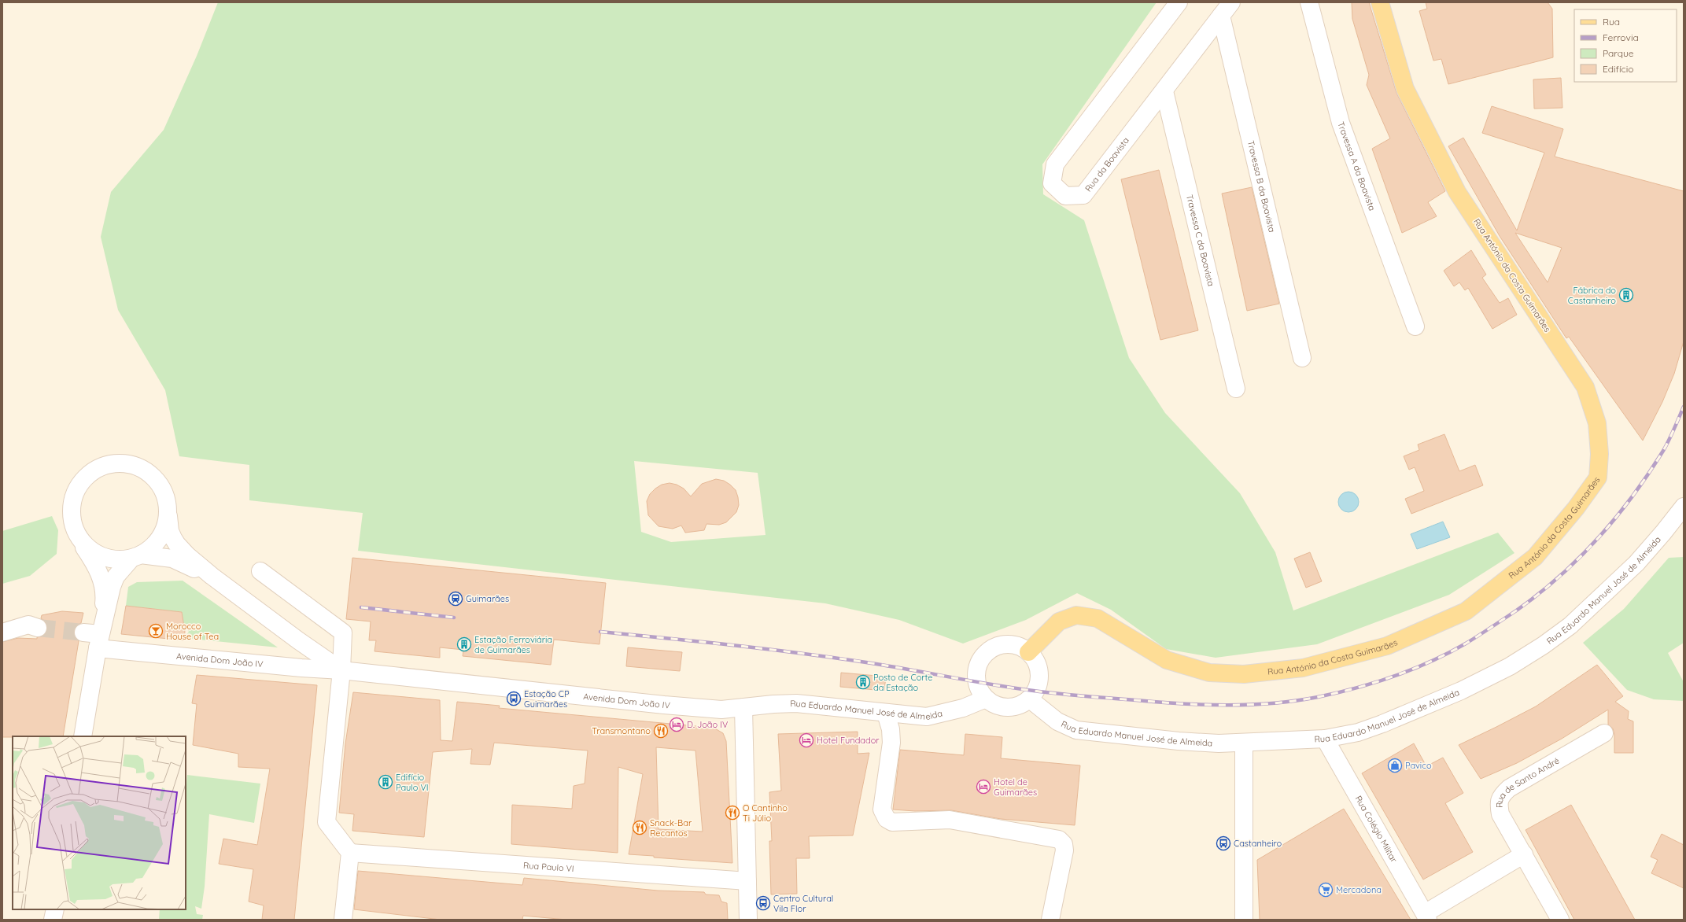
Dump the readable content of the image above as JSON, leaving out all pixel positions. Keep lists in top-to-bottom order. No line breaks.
{"streets":{"main road":["Rua António da Costa Guimarães"],"street":["Rua da Boavista","Travessa A da Boavista","Travessa B da Boavista","Travessa C da Boavista","Rua Eduardo Manuel José de Almeida","Avenida Dom João IV","Rua de Santo André","Rua Colégio Militar","Rua Paulo VI"]},"crossings":[["Rua da Boavista","Travessa B da Boavista"],["Rua da Boavista","Travessa C da Boavista"],["Rua António da Costa Guimarães","Rua Eduardo Manuel José de Almeida"],["Rua Eduardo Manuel José de Almeida","Avenida Dom João IV"],["Rua Eduardo Manuel José de Almeida","Rua Colégio Militar"]],"places":{"building":["Fábrica do Castanheiro","Estação Ferroviária de Guimarães","Posto de Corte da Estação","Edifício Paulo VI"],"station":["Guimarães"],"bar":["Morocco House of Tea"],"bus stop":["Estação CP Guimarães","Castanheiro","Centro Cultural Vila Flor"],"hotel":["D. João IV","Hotel Fundador","Hotel de Guimarães"],"restaurant":["Transmontano","O Cantinho Ti Júlio","Snack-Bar Recantos"],"shop":["Pavico"],"supermarket":["Mercadona"]},"legend":["Rua","Ferrovia","Parque","Edifício"]}
